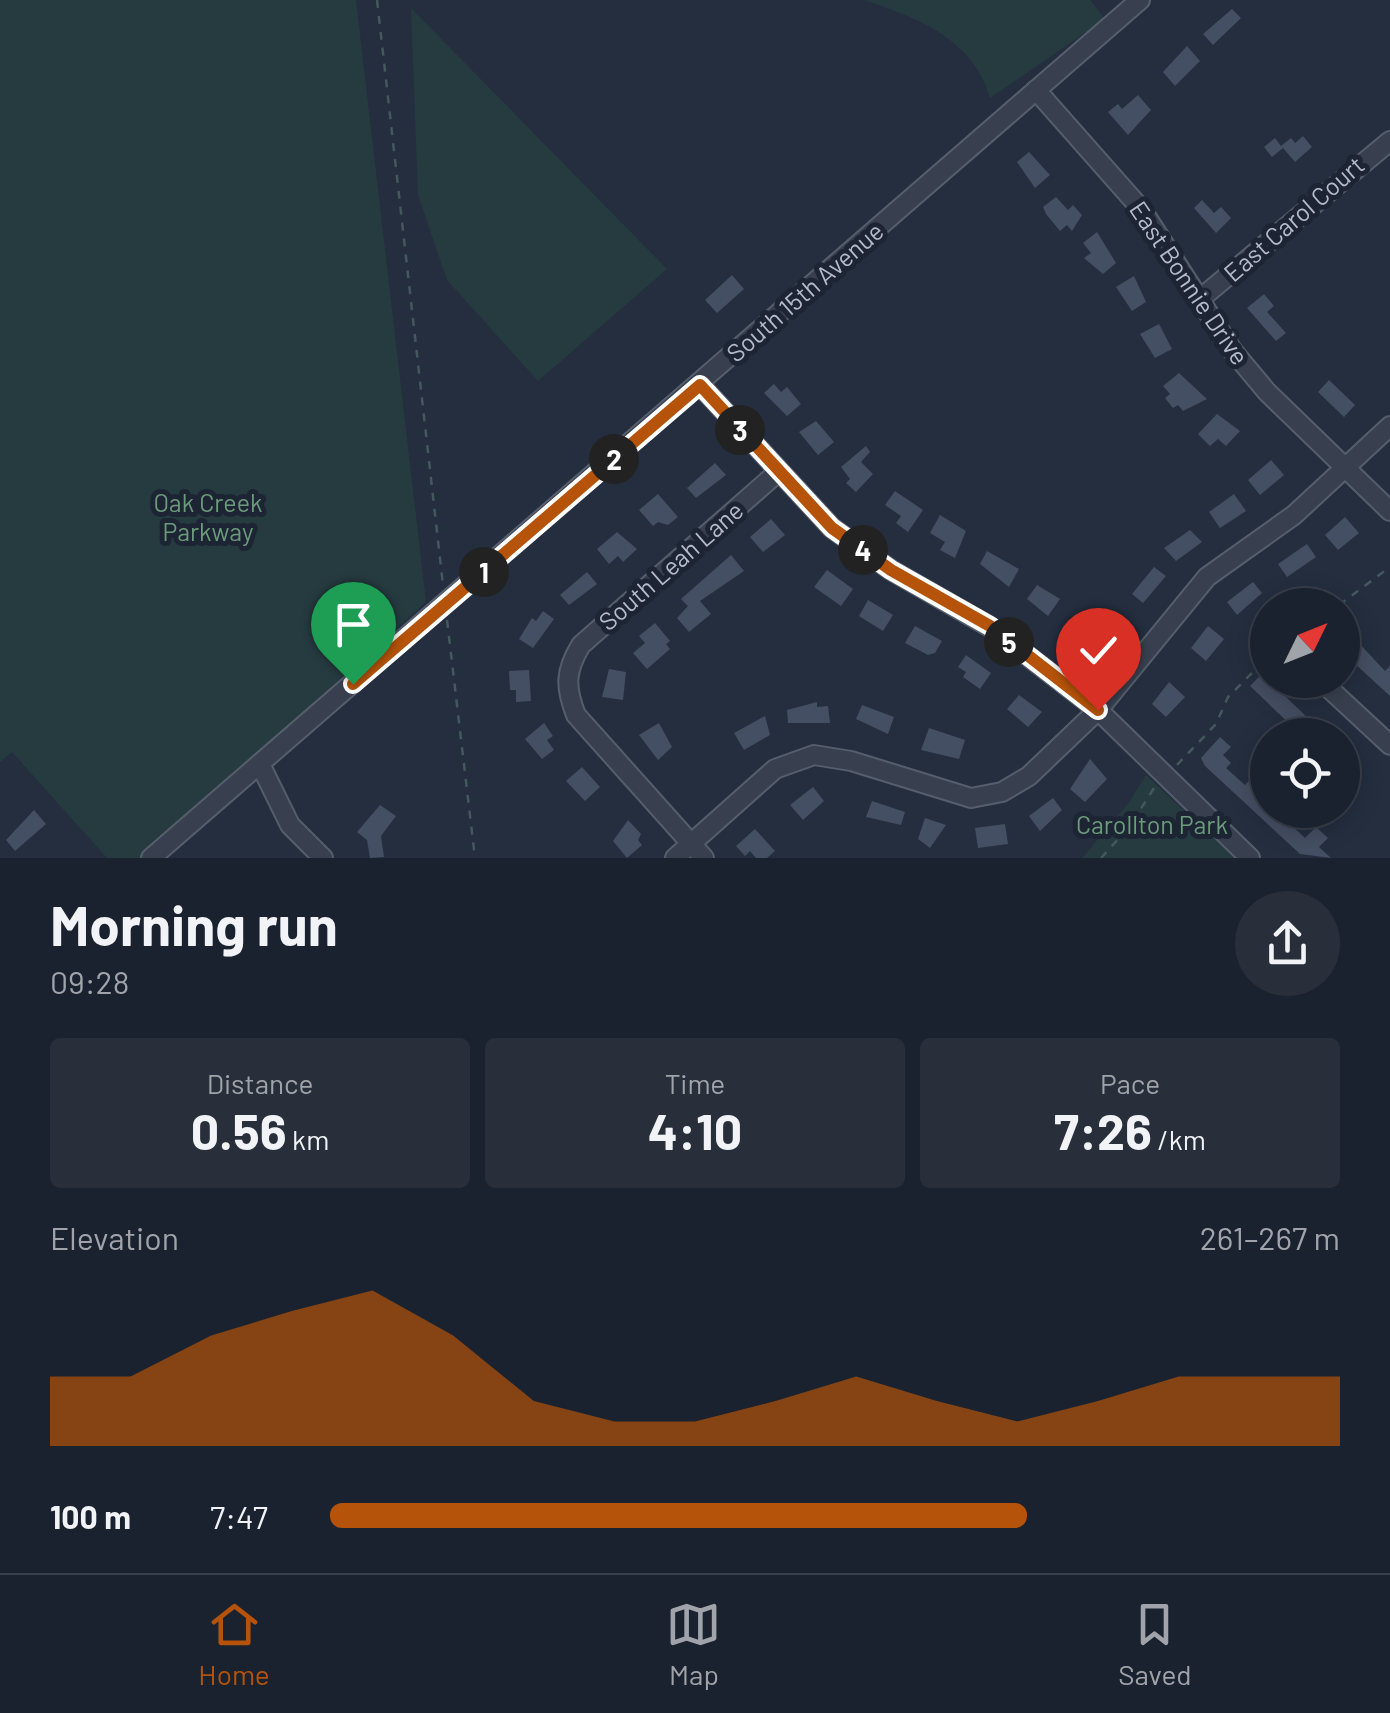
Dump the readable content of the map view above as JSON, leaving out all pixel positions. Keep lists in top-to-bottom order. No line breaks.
{"streets":{"street":["East Carol Court","East Bonnie Drive","South 15th Avenue","South Leah Lane"]},"crossings":[["East Carol Court","East Bonnie Drive"],["East Bonnie Drive","South 15th Avenue"]],"parks":["Oak Creek Parkway","Carollton Park"],"north":"top right","page":{"pins":["3","2","4","1","5"],"heading":["Morning run","09:28"],"stats":[["Distance","0.56 km"],["Time","4:10"],["Pace","7:26 /km"]],"chart":["Elevation","261–267 m"],"list":[{"name":"100 m","note":"7:47"}],"tabs":["Home","Map","Saved"]}}
